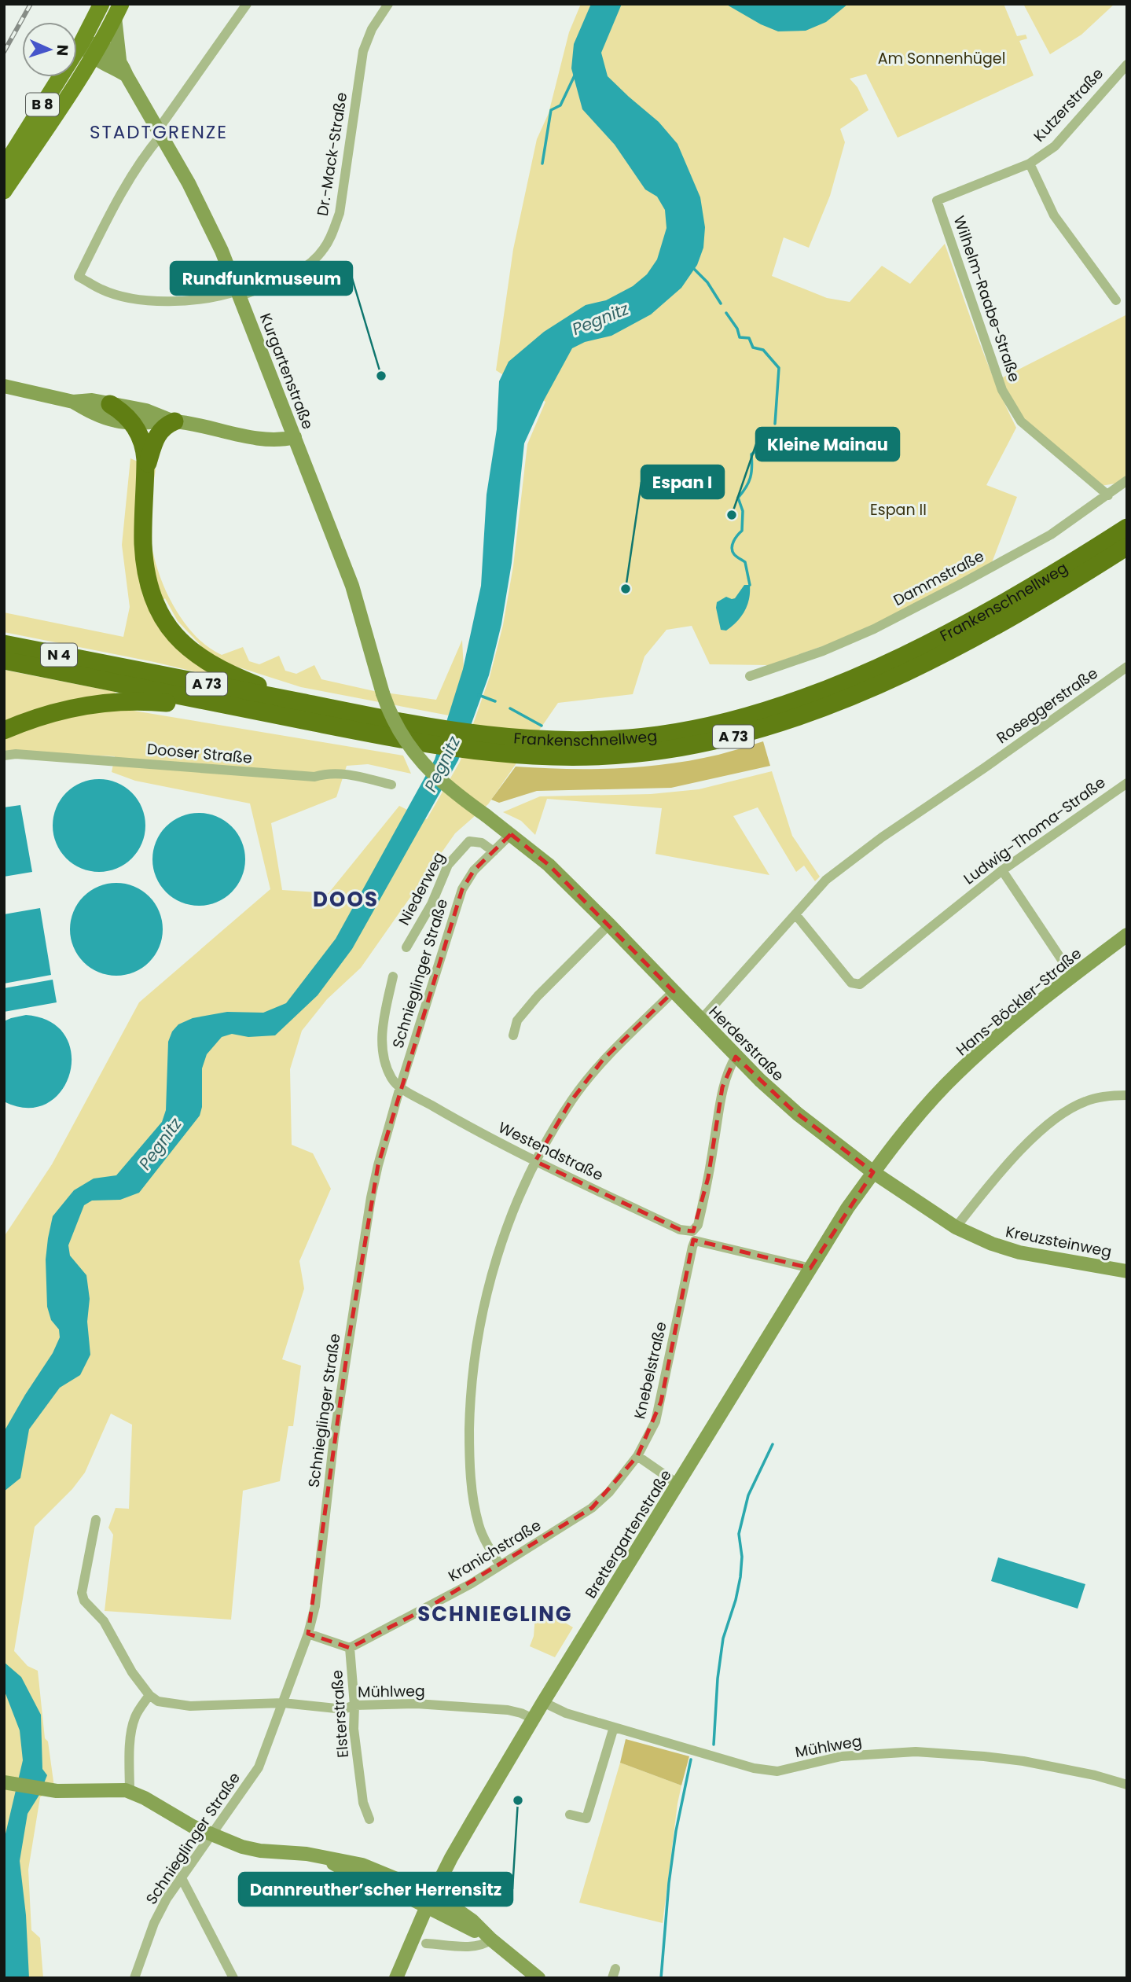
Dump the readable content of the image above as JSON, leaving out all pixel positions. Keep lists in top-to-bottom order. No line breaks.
{"streets":{"highway":["Frankenschnellweg","N 4","A 73"],"main road":["B 8","Kurgartenstraße","Hans-Böckler-Straße","Herderstraße","Kreuzsteinweg","Brettergartenstraße"],"street":["Kutzerstraße","Dr.-Mack-Straße","Wilhelm-Raabe-Straße","Dammstraße","Roseggerstraße","Dooser Straße","Ludwig-Thoma-Straße","Niederweg","Schnieglinger Straße","Westendstraße","Knebelstraße","Kranichstraße","Mühlweg","Elsterstraße"]},"crossings":[["B 8","Kurgartenstraße"],["Kutzerstraße","Wilhelm-Raabe-Straße"],["Dr.-Mack-Straße","Kurgartenstraße"],["Wilhelm-Raabe-Straße","Dammstraße"],["Kurgartenstraße","Herderstraße"],["Roseggerstraße","Ludwig-Thoma-Straße"],["Roseggerstraße","Herderstraße"],["Niederweg","Schnieglinger Straße"],["Schnieglinger Straße","Herderstraße"],["Schnieglinger Straße","Westendstraße"],["Schnieglinger Straße","Mühlweg"],["Schnieglinger Straße","Elsterstraße"],["Hans-Böckler-Straße","Herderstraße"],["Hans-Böckler-Straße","Westendstraße"],["Hans-Böckler-Straße","Kreuzsteinweg"],["Hans-Böckler-Straße","Brettergartenstraße"],["Herderstraße","Kreuzsteinweg"],["Herderstraße","Knebelstraße"],["Westendstraße","Knebelstraße"],["Westendstraße","Brettergartenstraße"],["Knebelstraße","Kranichstraße"],["Brettergartenstraße","Mühlweg"],["Kranichstraße","Elsterstraße"],["Mühlweg","Elsterstraße"]],"districts":["STADTGRENZE","DOOS","SCHNIEGLING"],"water":["Pegnitz"],"parks":["Am Sonnenhügel","Espan II"],"places":["Rundfunkmuseum","Kleine Mainau","Espan I","Dannreuther’scher Herrensitz"],"north":"right"}
